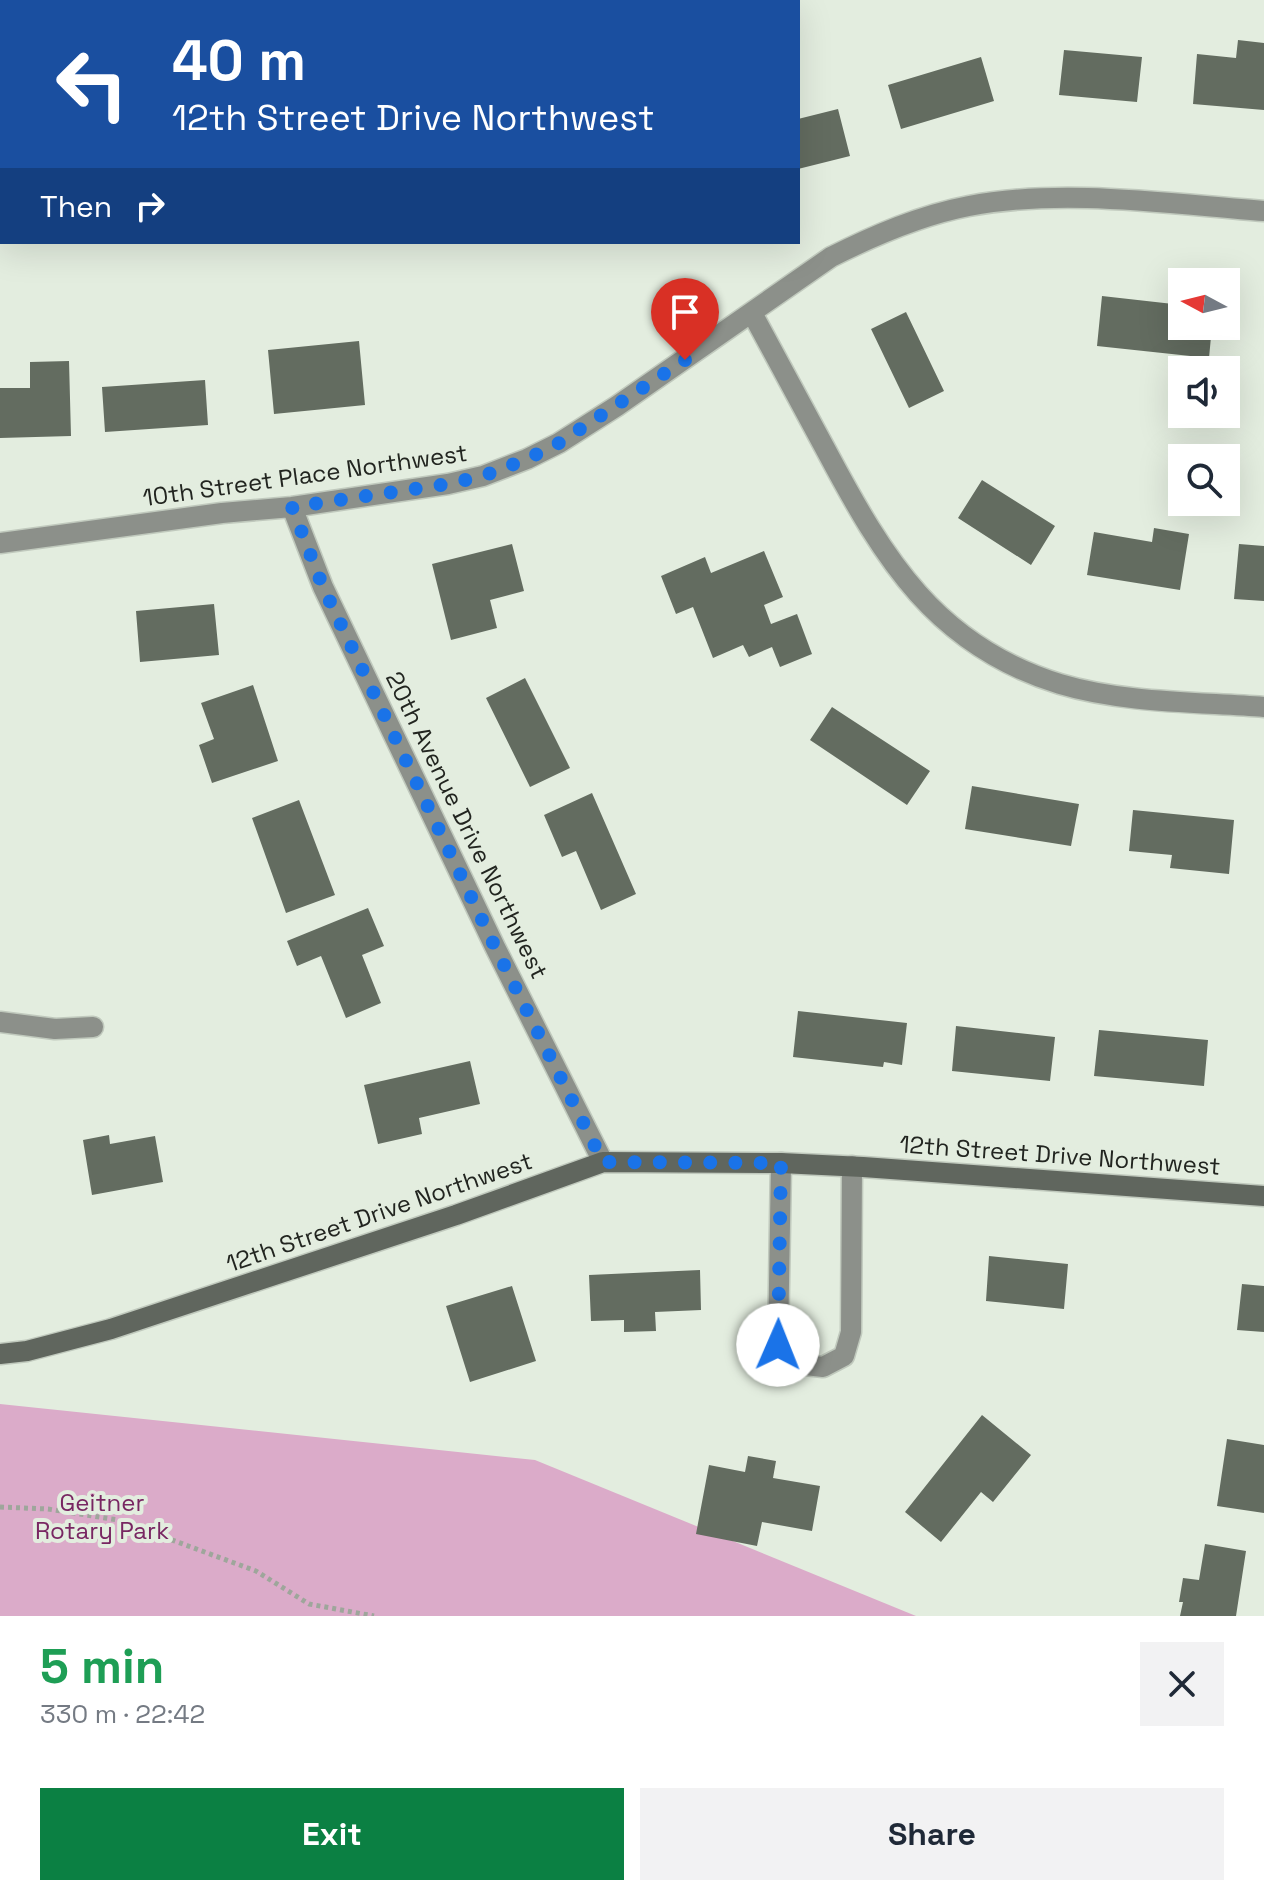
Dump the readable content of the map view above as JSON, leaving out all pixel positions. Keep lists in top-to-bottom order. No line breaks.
{"streets":{"street":["10th Street Place Northwest","20th Avenue Drive Northwest","12th Street Drive Northwest"]},"crossings":[["10th Street Place Northwest","20th Avenue Drive Northwest"],["20th Avenue Drive Northwest","12th Street Drive Northwest"]],"parks":["Geitner Rotary Park"],"north":"left","page":{"turn":["40 m","12th Street Drive Northwest"],"then":"Then","heading":["5 min","330 m · 22:42"],"buttons":["Exit","Share"]}}
